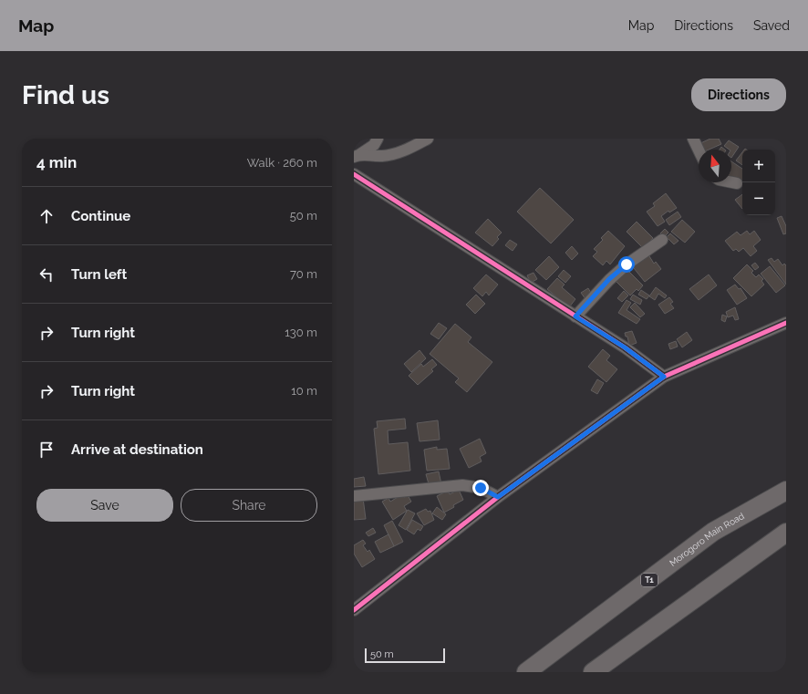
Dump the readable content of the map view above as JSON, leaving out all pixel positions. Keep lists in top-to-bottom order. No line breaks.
{"streets":{"highway":["Morogoro Main Road","T1"]},"scale_bar":"50 m","north":"top","page":{"header":"Map","nav":["Map","Directions","Saved"],"buttons":["Directions",["Save","Share"]],"title":"Find us","heading":["4 min","Walk · 260 m"],"map_buttons":["+","−"],"list":[["Continue","50 m"],["Turn left","70 m"],["Turn right","130 m"],["Turn right","10 m"],"Arrive at destination"],"scale":"50 m"}}
